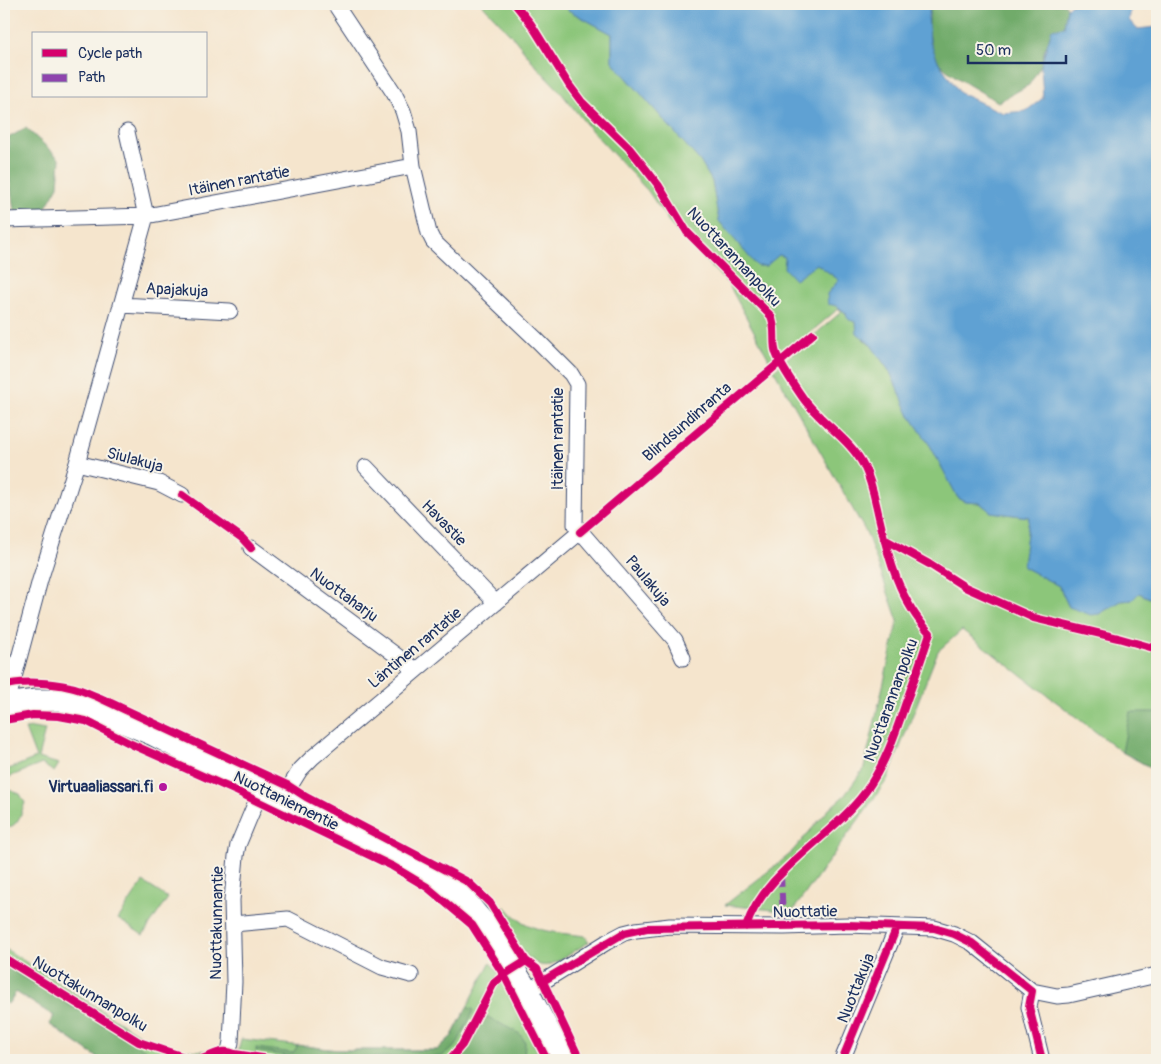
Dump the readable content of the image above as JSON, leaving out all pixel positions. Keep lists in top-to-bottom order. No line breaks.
{"streets":{"main road":["Nuottaniementie"],"street":["Itäinen rantatie","Apajakuja","Siulakuja","Havastie","Paulakuja","Nuottaharju","Läntinen rantatie","Nuottatie","Nuottakunnantie","Nuottakuja"],"cycle path":["Nuottarannanpolku","Blindsundinranta","Nuottakunnanpolku"]},"crossings":[["Itäinen rantatie","Paulakuja"],["Itäinen rantatie","Läntinen rantatie"],["Havastie","Läntinen rantatie"],["Paulakuja","Läntinen rantatie"],["Nuottaharju","Läntinen rantatie"],["Läntinen rantatie","Nuottaniementie"],["Nuottaniementie","Nuottatie"],["Nuottaniementie","Nuottakunnantie"],["Nuottatie","Nuottakuja"]],"places":["Virtuaaliassari.fi"],"legend":["Cycle path","Path"],"scale_bar":"50 m"}
